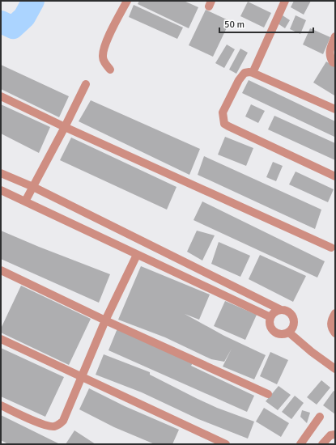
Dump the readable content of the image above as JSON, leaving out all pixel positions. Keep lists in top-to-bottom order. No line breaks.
{"scale_bar":"50 m"}
